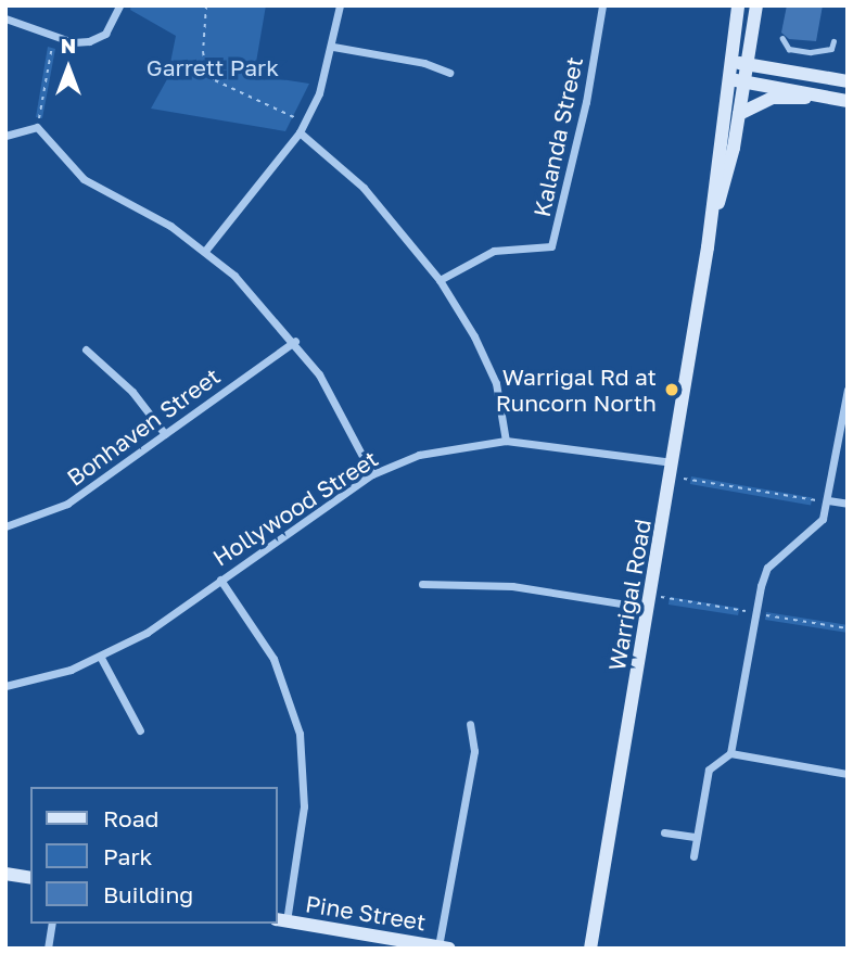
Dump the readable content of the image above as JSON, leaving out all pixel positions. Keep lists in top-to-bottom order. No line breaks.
{"streets":{"main road":["Warrigal Road","Pine Street"],"street":["Kalanda Street","Bonhaven Street","Hollywood Street"]},"crossings":[["Hollywood Street","Warrigal Road"]],"parks":["Garrett Park"],"places":["Warrigal Rd at Runcorn North"],"legend":["Road","Park","Building"],"north":"top"}
